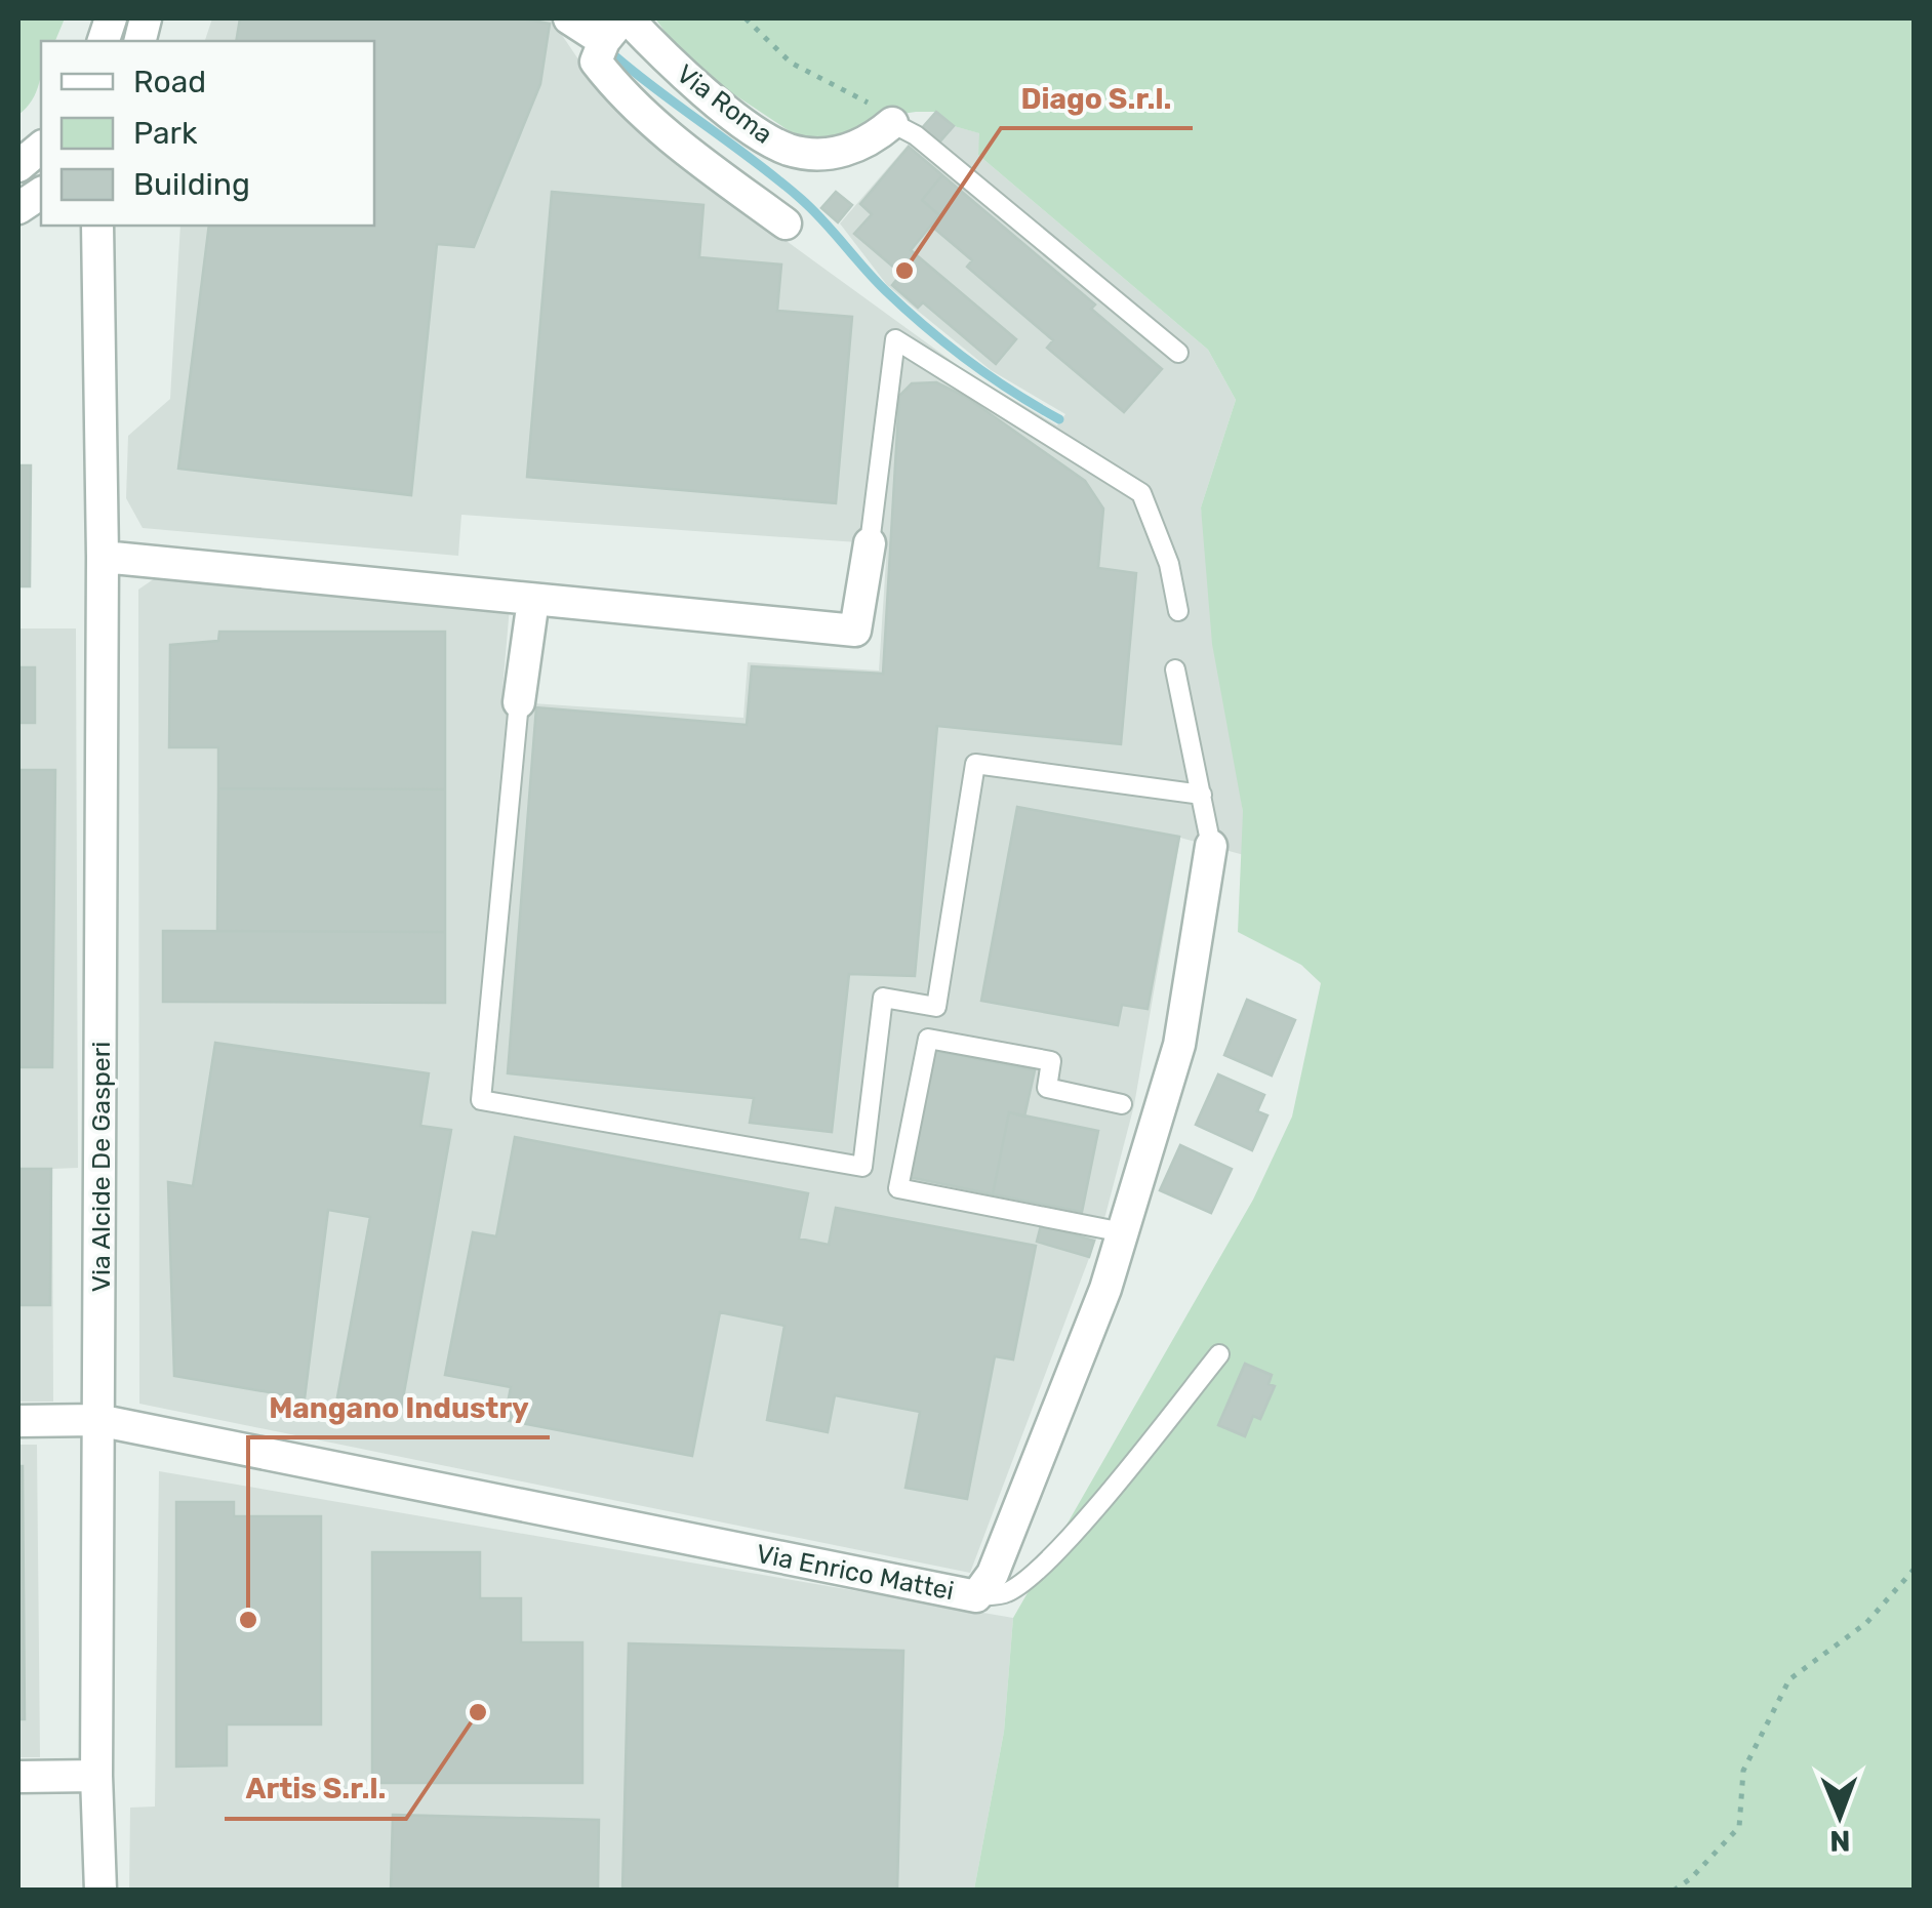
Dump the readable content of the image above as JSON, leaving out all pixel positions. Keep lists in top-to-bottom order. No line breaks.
{"streets":{"street":["Via Roma","Via Alcide De Gasperi","Via Enrico Mattei"]},"crossings":[["Via Alcide De Gasperi","Via Enrico Mattei"]],"places":["Diago S.r.l.","Mangano Industry","Artis S.r.l."],"legend":["Road","Park","Building"],"north":"bottom"}
